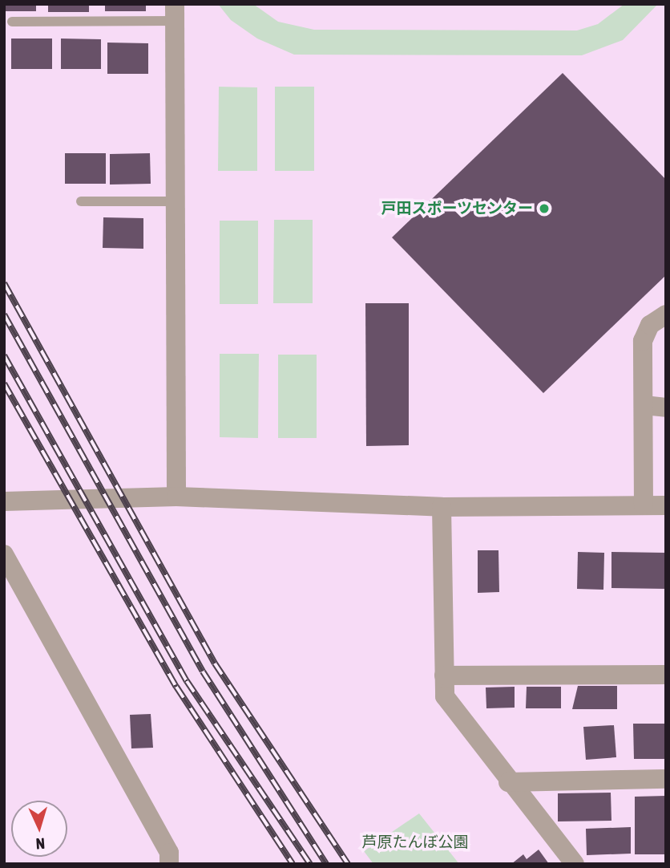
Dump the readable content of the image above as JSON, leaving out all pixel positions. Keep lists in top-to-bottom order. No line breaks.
{"parks":["芦原たんぼ公園"],"places":["戸田スポーツセンター"],"north":"bottom"}
